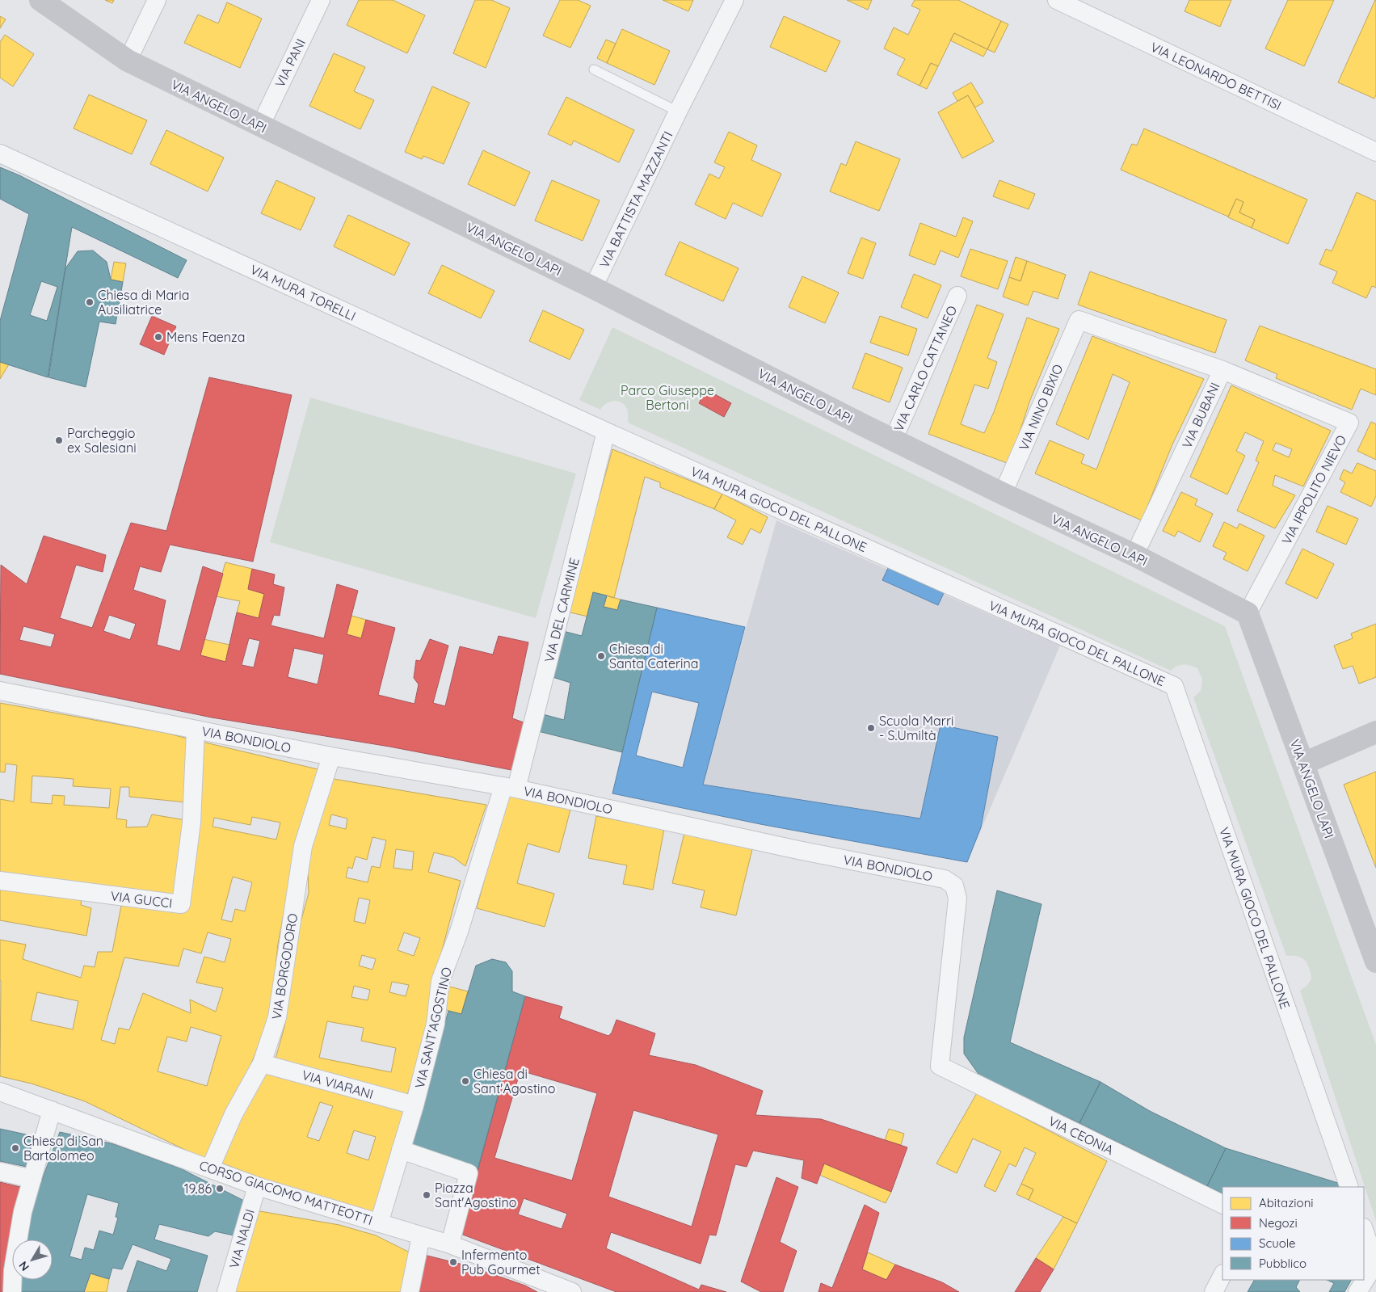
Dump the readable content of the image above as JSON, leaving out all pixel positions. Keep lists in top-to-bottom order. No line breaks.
{"streets":{"street":["VIA PANI","VIA LEONARDO BETTISI","VIA ANGELO LAPI","VIA BATTISTA MAZZANTI","VIA MURA TORELLI","VIA CARLO CATTANEO","VIA NINO BIXIO","VIA BUBANI","VIA IPPOLITO NIEVO","VIA MURA GIOCO DEL PALLONE","VIA DEL CARMINE","VIA BONDIOLO","VIA GUCCI","VIA BORGODORO","VIA SANT'AGOSTINO","VIA VIARANI","VIA CEONIA","CORSO GIACOMO MATTEOTTI","VIA NALDI"]},"crossings":[["VIA PANI","VIA ANGELO LAPI"],["VIA ANGELO LAPI","VIA BATTISTA MAZZANTI"],["VIA ANGELO LAPI","VIA CARLO CATTANEO"],["VIA ANGELO LAPI","VIA NINO BIXIO"],["VIA ANGELO LAPI","VIA BUBANI"],["VIA ANGELO LAPI","VIA IPPOLITO NIEVO"],["VIA MURA TORELLI","VIA MURA GIOCO DEL PALLONE"],["VIA MURA TORELLI","VIA DEL CARMINE"],["VIA NINO BIXIO","VIA BUBANI"],["VIA BUBANI","VIA IPPOLITO NIEVO"],["VIA MURA GIOCO DEL PALLONE","VIA DEL CARMINE"],["VIA DEL CARMINE","VIA BONDIOLO"],["VIA DEL CARMINE","VIA SANT'AGOSTINO"],["VIA BONDIOLO","VIA GUCCI"],["VIA BONDIOLO","VIA BORGODORO"],["VIA BONDIOLO","VIA SANT'AGOSTINO"],["VIA BONDIOLO","VIA CEONIA"],["VIA BORGODORO","VIA VIARANI"],["VIA BORGODORO","CORSO GIACOMO MATTEOTTI"],["VIA SANT'AGOSTINO","VIA VIARANI"],["VIA SANT'AGOSTINO","CORSO GIACOMO MATTEOTTI"],["CORSO GIACOMO MATTEOTTI","VIA NALDI"]],"parks":["Parco Giuseppe Bertoni"],"places":["Chiesa di Maria Ausiliatrice","Mens Faenza","Parcheggio ex Salesiani","Chiesa di Santa Caterina","Scuola Marri - S.Umiltà","Chiesa di Sant'Agostino","Chiesa di San Bartolomeo","19.86","Piazza Sant'Agostino","Infermento Pub Gourmet"],"legend":["Abitazioni","Negozi","Scuole","Pubblico"],"north":"bottom left"}
